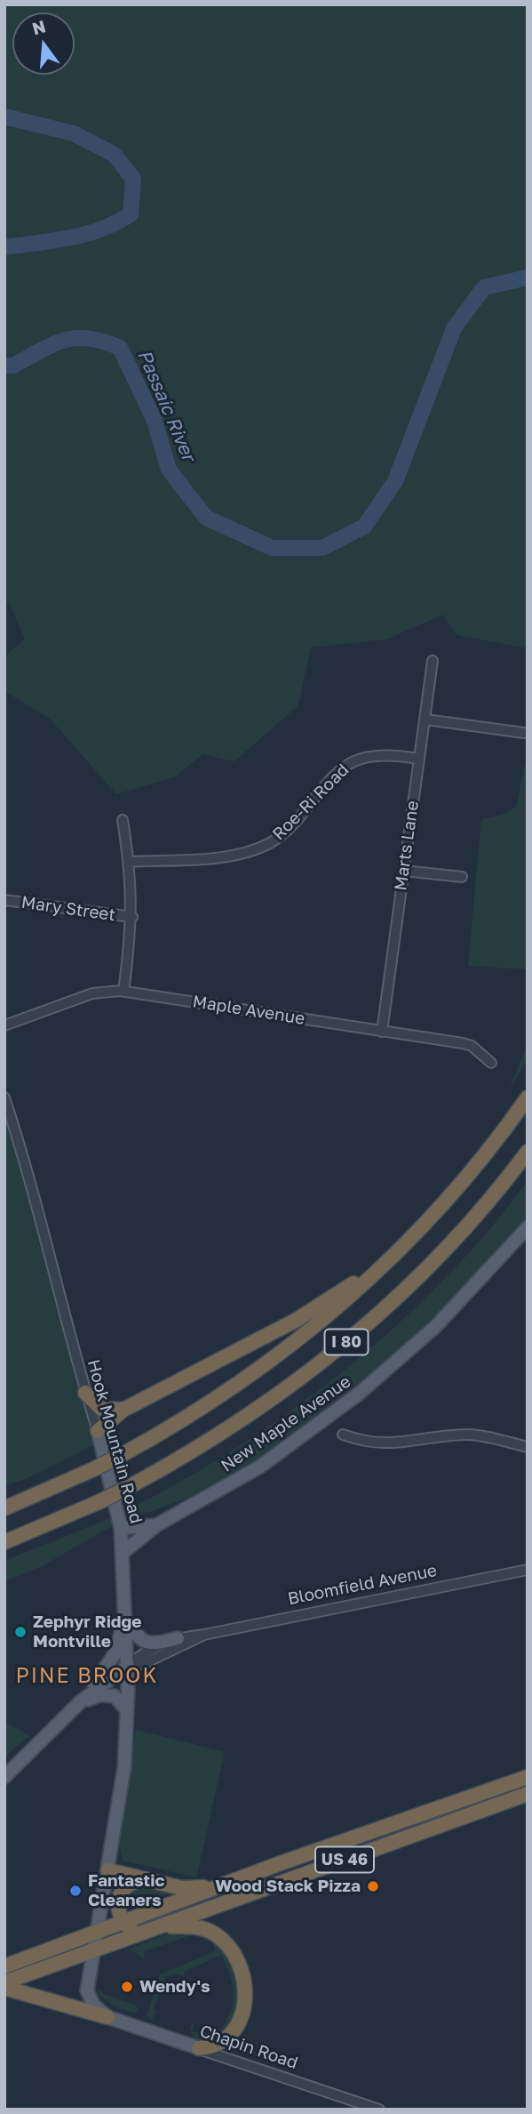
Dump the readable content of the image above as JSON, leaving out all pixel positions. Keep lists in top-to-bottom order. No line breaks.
{"streets":{"highway":["I 80","US 46"],"main road":["New Maple Avenue","Hook Mountain Road","Bloomfield Avenue","Chapin Road"],"street":["Roe-Ri Road","Marts Lane","Mary Street","Maple Avenue"]},"crossings":[["Roe-Ri Road","Marts Lane"],["Marts Lane","Maple Avenue"],["New Maple Avenue","Hook Mountain Road"],["Hook Mountain Road","Bloomfield Avenue"],["Hook Mountain Road","US 46"],["Hook Mountain Road","Chapin Road"],["US 46","Chapin Road"]],"districts":["PINE BROOK"],"water":["Passaic River"],"places":["Zephyr Ridge Montville","Wood Stack Pizza","Fantastic Cleaners","Wendy's"],"north":"top"}
